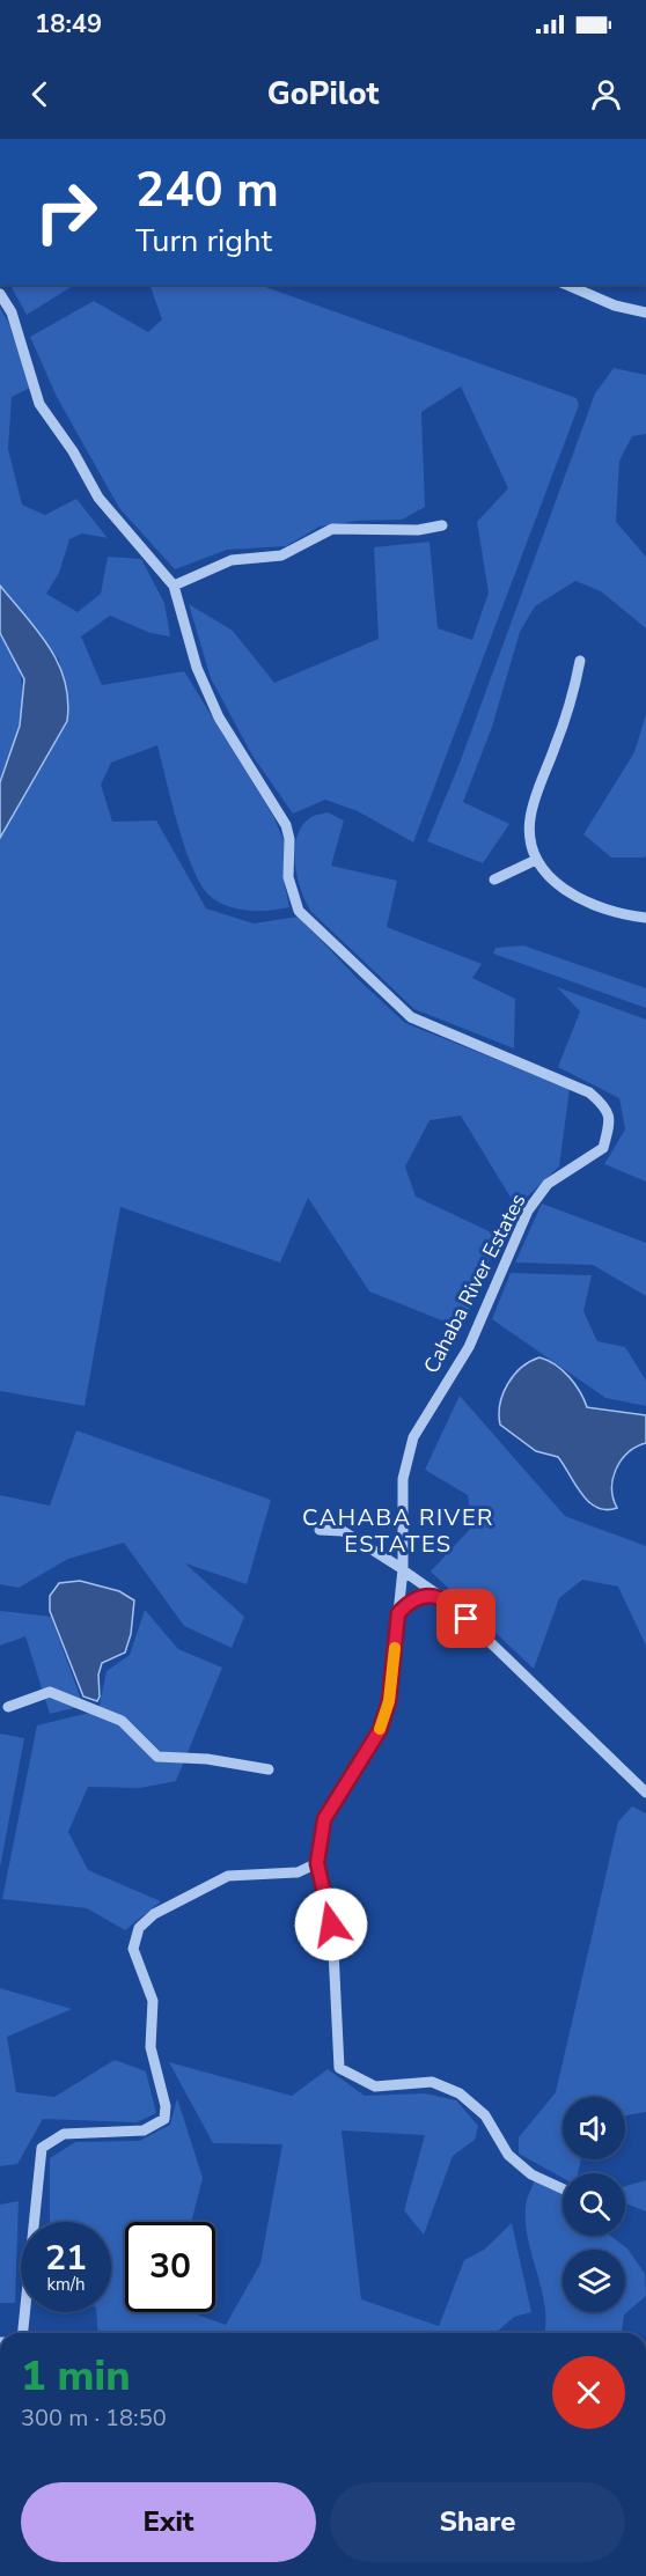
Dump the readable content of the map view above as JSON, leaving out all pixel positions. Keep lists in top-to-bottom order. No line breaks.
{"streets":{"street":["Cahaba River Estates"]},"districts":["CAHABA RIVER ESTATES"],"page":{"status":"18:49","header":"GoPilot","turn":["240 m","Turn right"],"speed":"21 km/h","limit":"30","heading":["1 min","300 m · 18:50"],"buttons":["Exit","Share"]}}
